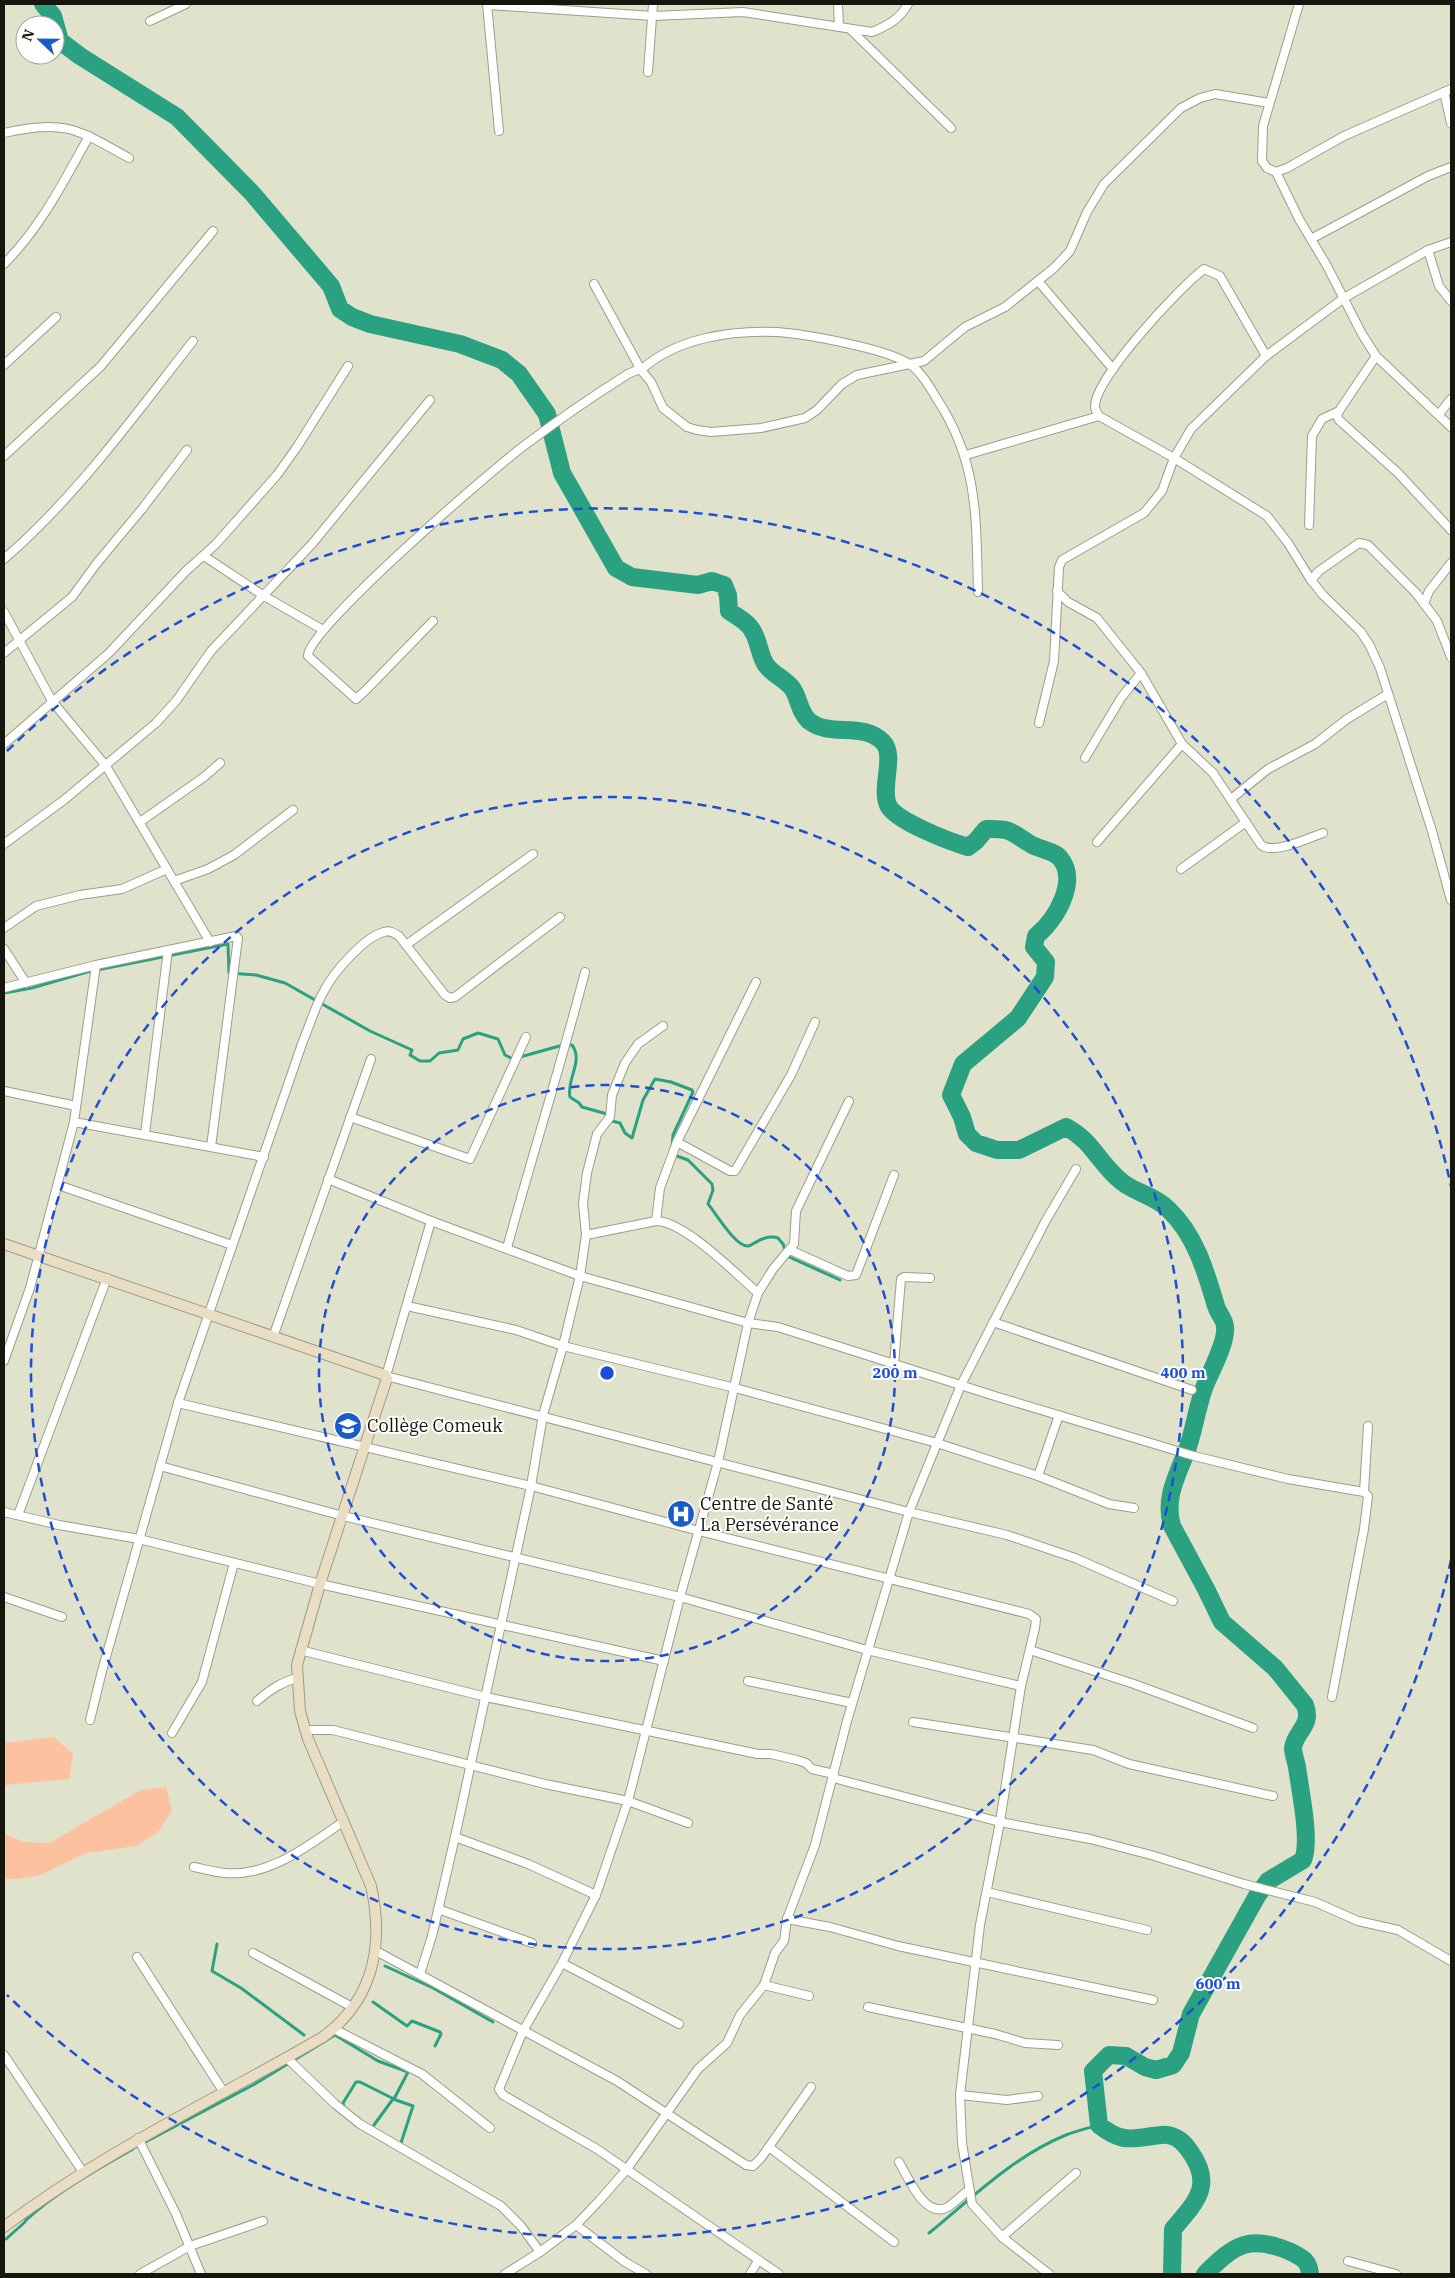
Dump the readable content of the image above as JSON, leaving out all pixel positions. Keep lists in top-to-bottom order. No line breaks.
{"places":{"school or university":["Collège Comeuk"],"hospital":["Centre de Santé La Persévérance"]},"north":"left","rings":["200 m","400 m","600 m"]}
